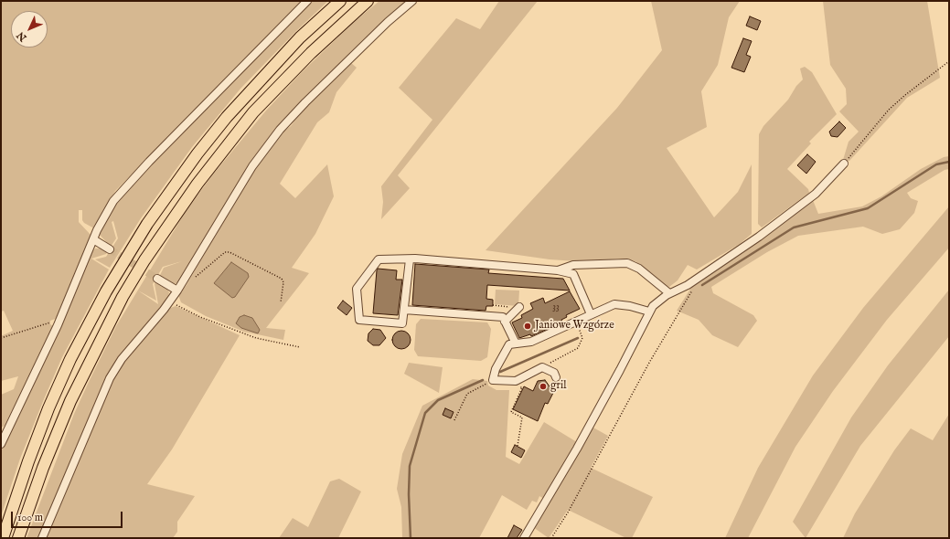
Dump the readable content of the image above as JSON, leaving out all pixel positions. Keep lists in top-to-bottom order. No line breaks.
{"places":["Janiowe Wzgórze","gril"],"house_numbers":["33"],"scale_bar":"100 m","north":"bottom left"}
